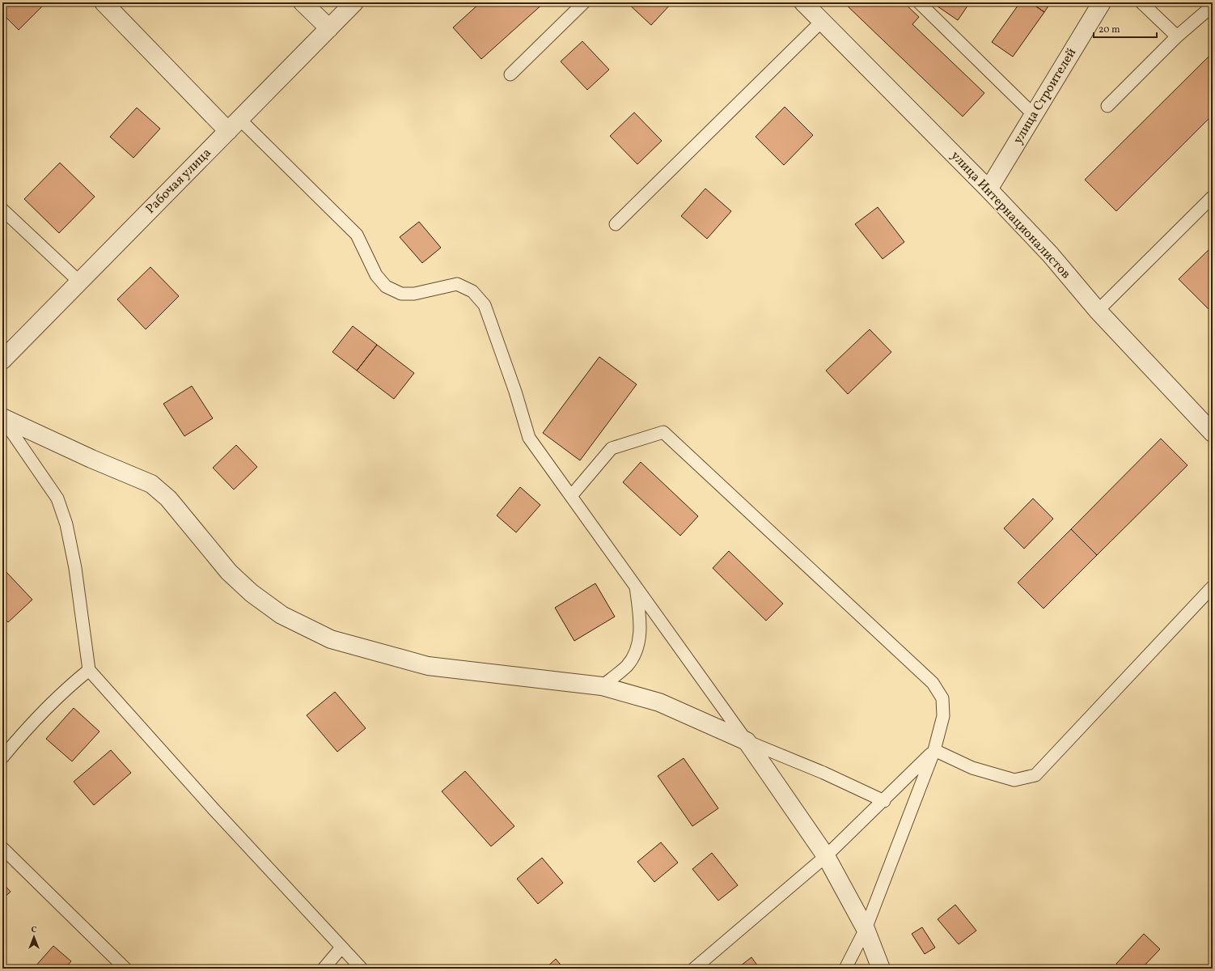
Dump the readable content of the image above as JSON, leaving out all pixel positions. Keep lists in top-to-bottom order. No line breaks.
{"streets":{"street":["улица Строителей","Рабочая улица","улица Интернационалистов"]},"crossings":[["улица Строителей","улица Интернационалистов"]],"scale_bar":"20 m","north":"top"}
